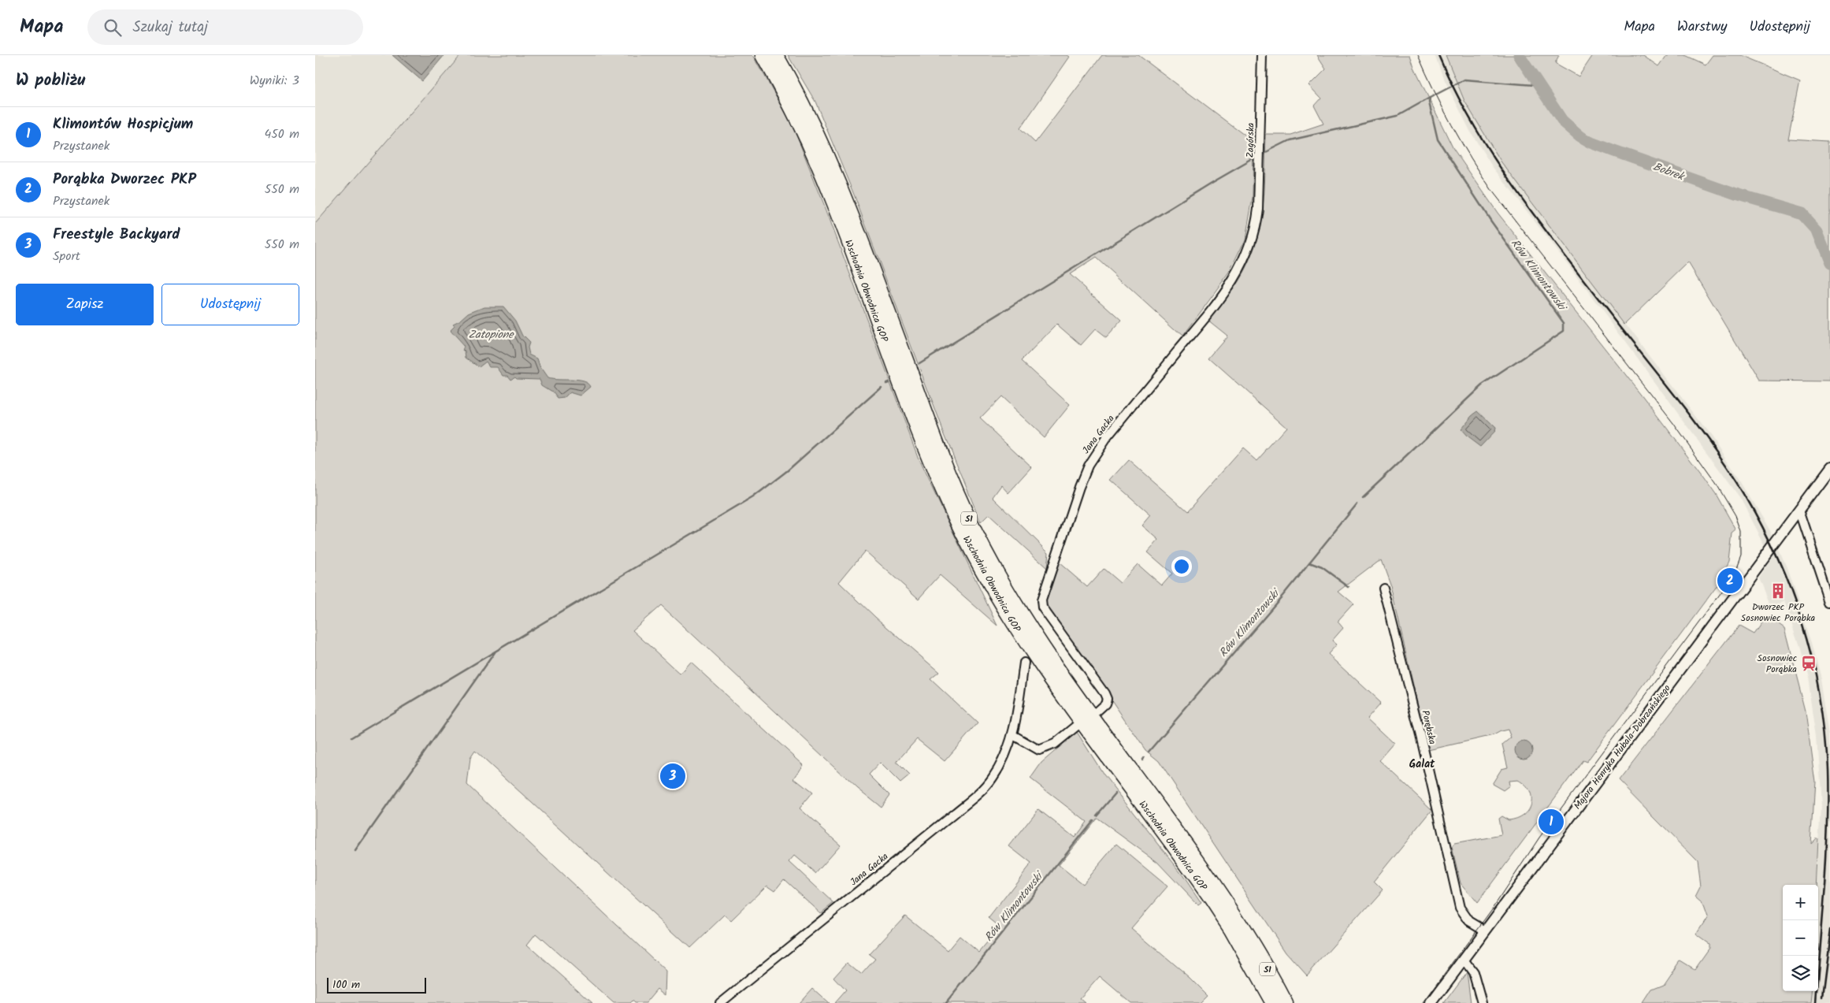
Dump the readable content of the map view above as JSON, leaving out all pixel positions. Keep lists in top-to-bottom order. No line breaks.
{"streets":{"highway":["Wschodnia Obwodnica GOP","S1"],"street":["Zagórska","Jana Gacka","Porębska","Majora Henryka Hubala-Dobrzańskiego"]},"crossings":[["Zagórska","Jana Gacka"],["Porębska","Majora Henryka Hubala-Dobrzańskiego"]],"districts":["Galat"],"water":["Bobrek","Rów Klimontowski","Zatopione"],"places":{"building":["Dworzec PKP Sosnowiec Porąbka"],"station":["Sosnowiec Porąbka"]},"scale_bar":"100 m","page":{"header":"Mapa","search":"Szukaj tutaj","nav":["Mapa","Warstwy","Udostępnij"],"heading":["W pobliżu","Wyniki: 3"],"list":[{"mark":"1","name":"Klimontów Hospicjum","note":"Przystanek","value":"450 m"},{"mark":"2","name":"Porąbka Dworzec PKP","note":"Przystanek","value":"550 m"},{"mark":"3","name":"Freestyle Backyard","note":"Sport","value":"550 m"}],"buttons":["Zapisz","Udostępnij"],"pins":["2","3","1"],"map_buttons":["+","−"],"scale":"100 m"}}
